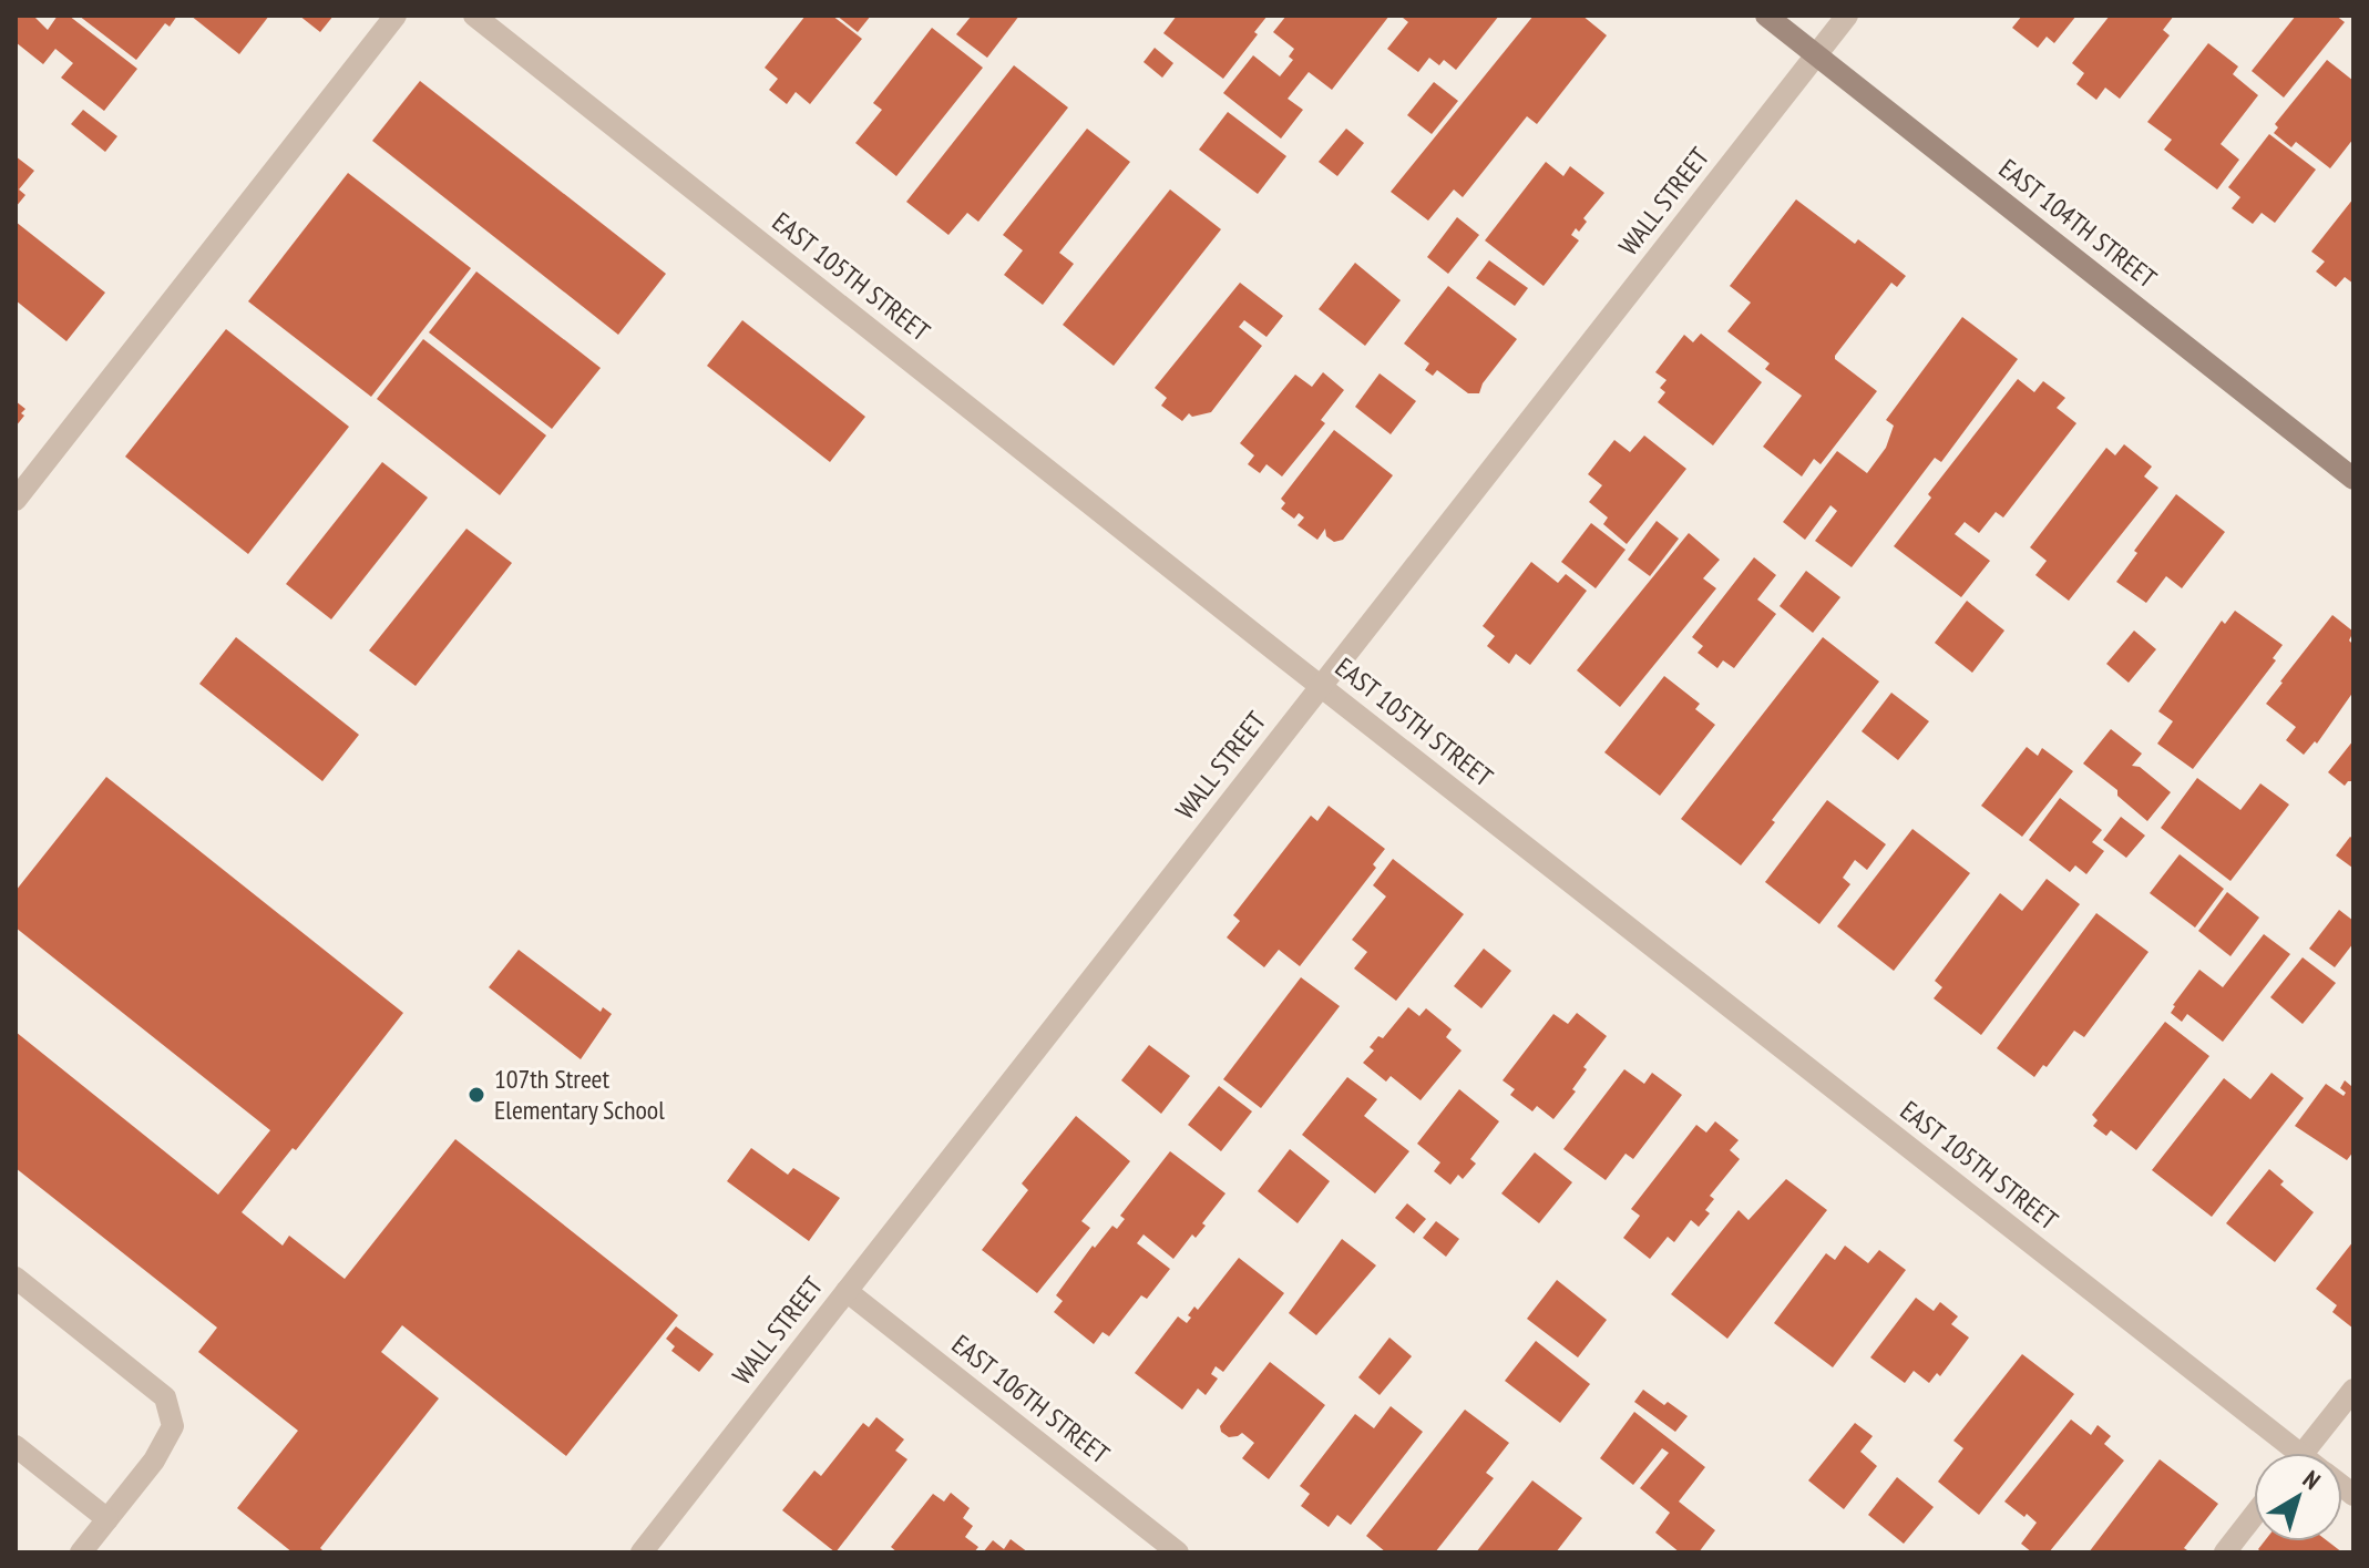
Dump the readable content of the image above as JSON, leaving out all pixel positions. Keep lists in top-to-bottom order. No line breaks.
{"streets":{"street":["WALL STREET","EAST 104TH STREET","EAST 105TH STREET","EAST 106TH STREET"]},"crossings":[["WALL STREET","EAST 104TH STREET"],["WALL STREET","EAST 105TH STREET"],["WALL STREET","EAST 106TH STREET"]],"places":["107th Street Elementary School"],"north":"top right"}
